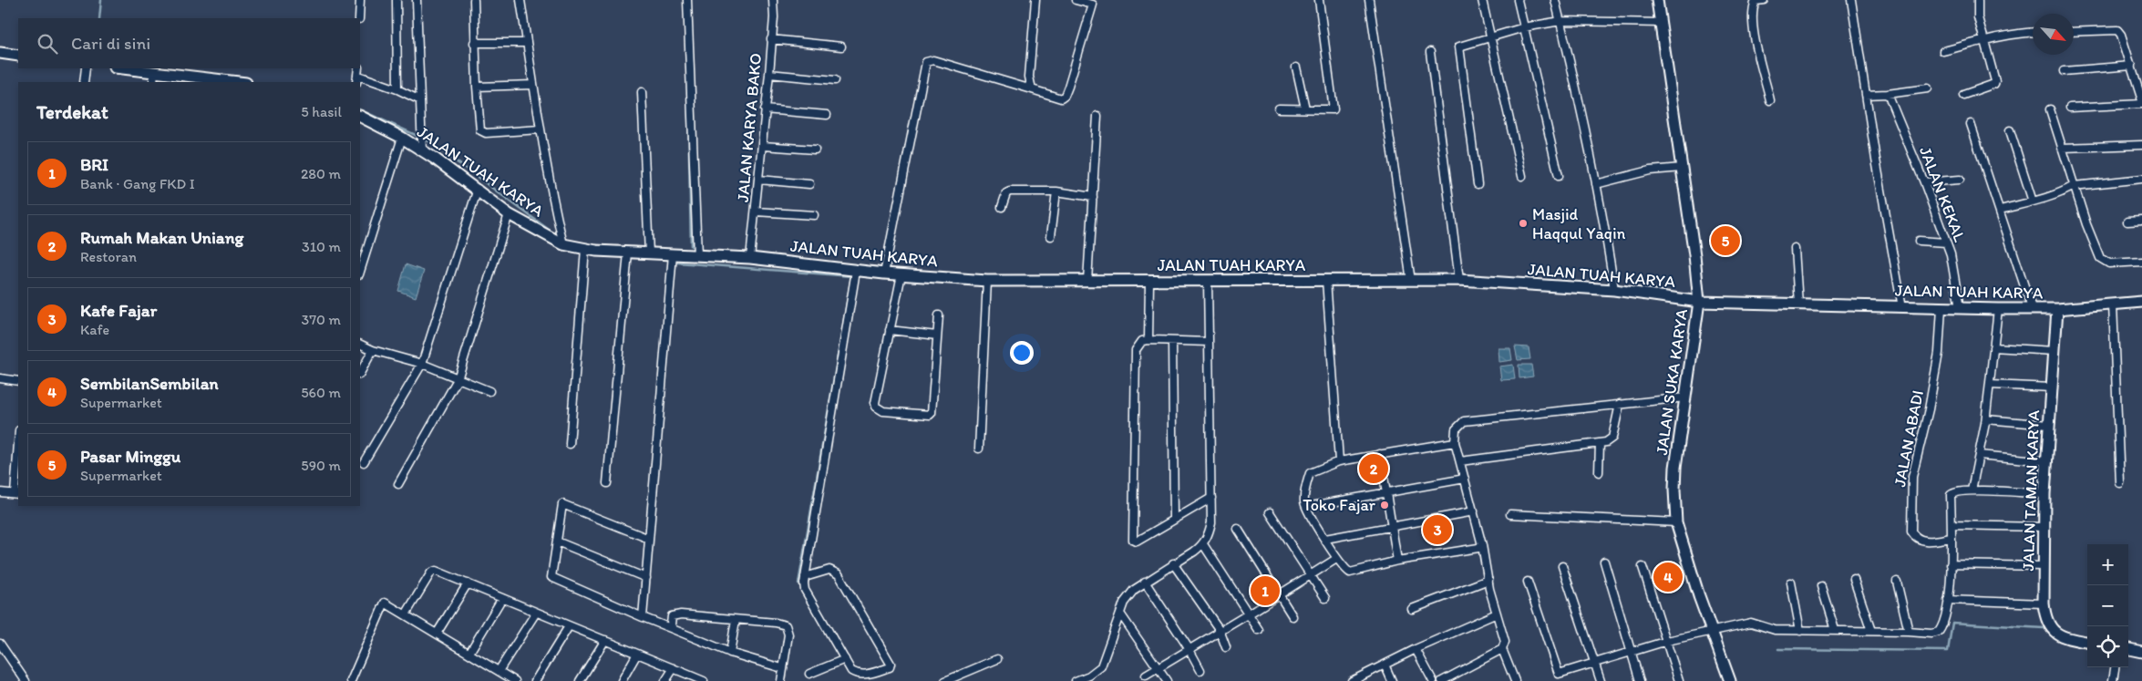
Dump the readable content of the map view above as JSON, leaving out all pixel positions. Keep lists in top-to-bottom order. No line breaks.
{"streets":{"main road":["JALAN TUAH KARYA","JALAN SUKA KARYA","JALAN TAMAN KARYA"],"street":["JALAN KARYA BAKO","JALAN KEKAL","JALAN ABADI"]},"crossings":[["JALAN KARYA BAKO","JALAN TUAH KARYA"],["JALAN TUAH KARYA","JALAN KEKAL"],["JALAN TUAH KARYA","JALAN SUKA KARYA"],["JALAN TUAH KARYA","JALAN ABADI"],["JALAN TUAH KARYA","JALAN TAMAN KARYA"]],"places":["Masjid Haqqul Yaqin","Toko Fajar"],"north":"bottom right","page":{"search":"Cari di sini","heading":["Terdekat","5 hasil"],"list":[{"mark":"1","name":"BRI","note":"Bank · Gang FKD I","value":"280 m"},{"mark":"2","name":"Rumah Makan Uniang","note":"Restoran","value":"310 m"},{"mark":"3","name":"Kafe Fajar","note":"Kafe","value":"370 m"},{"mark":"4","name":"SembilanSembilan","note":"Supermarket","value":"560 m"},{"mark":"5","name":"Pasar Minggu","note":"Supermarket","value":"590 m"}],"pins":["5","2","3","4","1"],"map_buttons":["+","−"]}}
